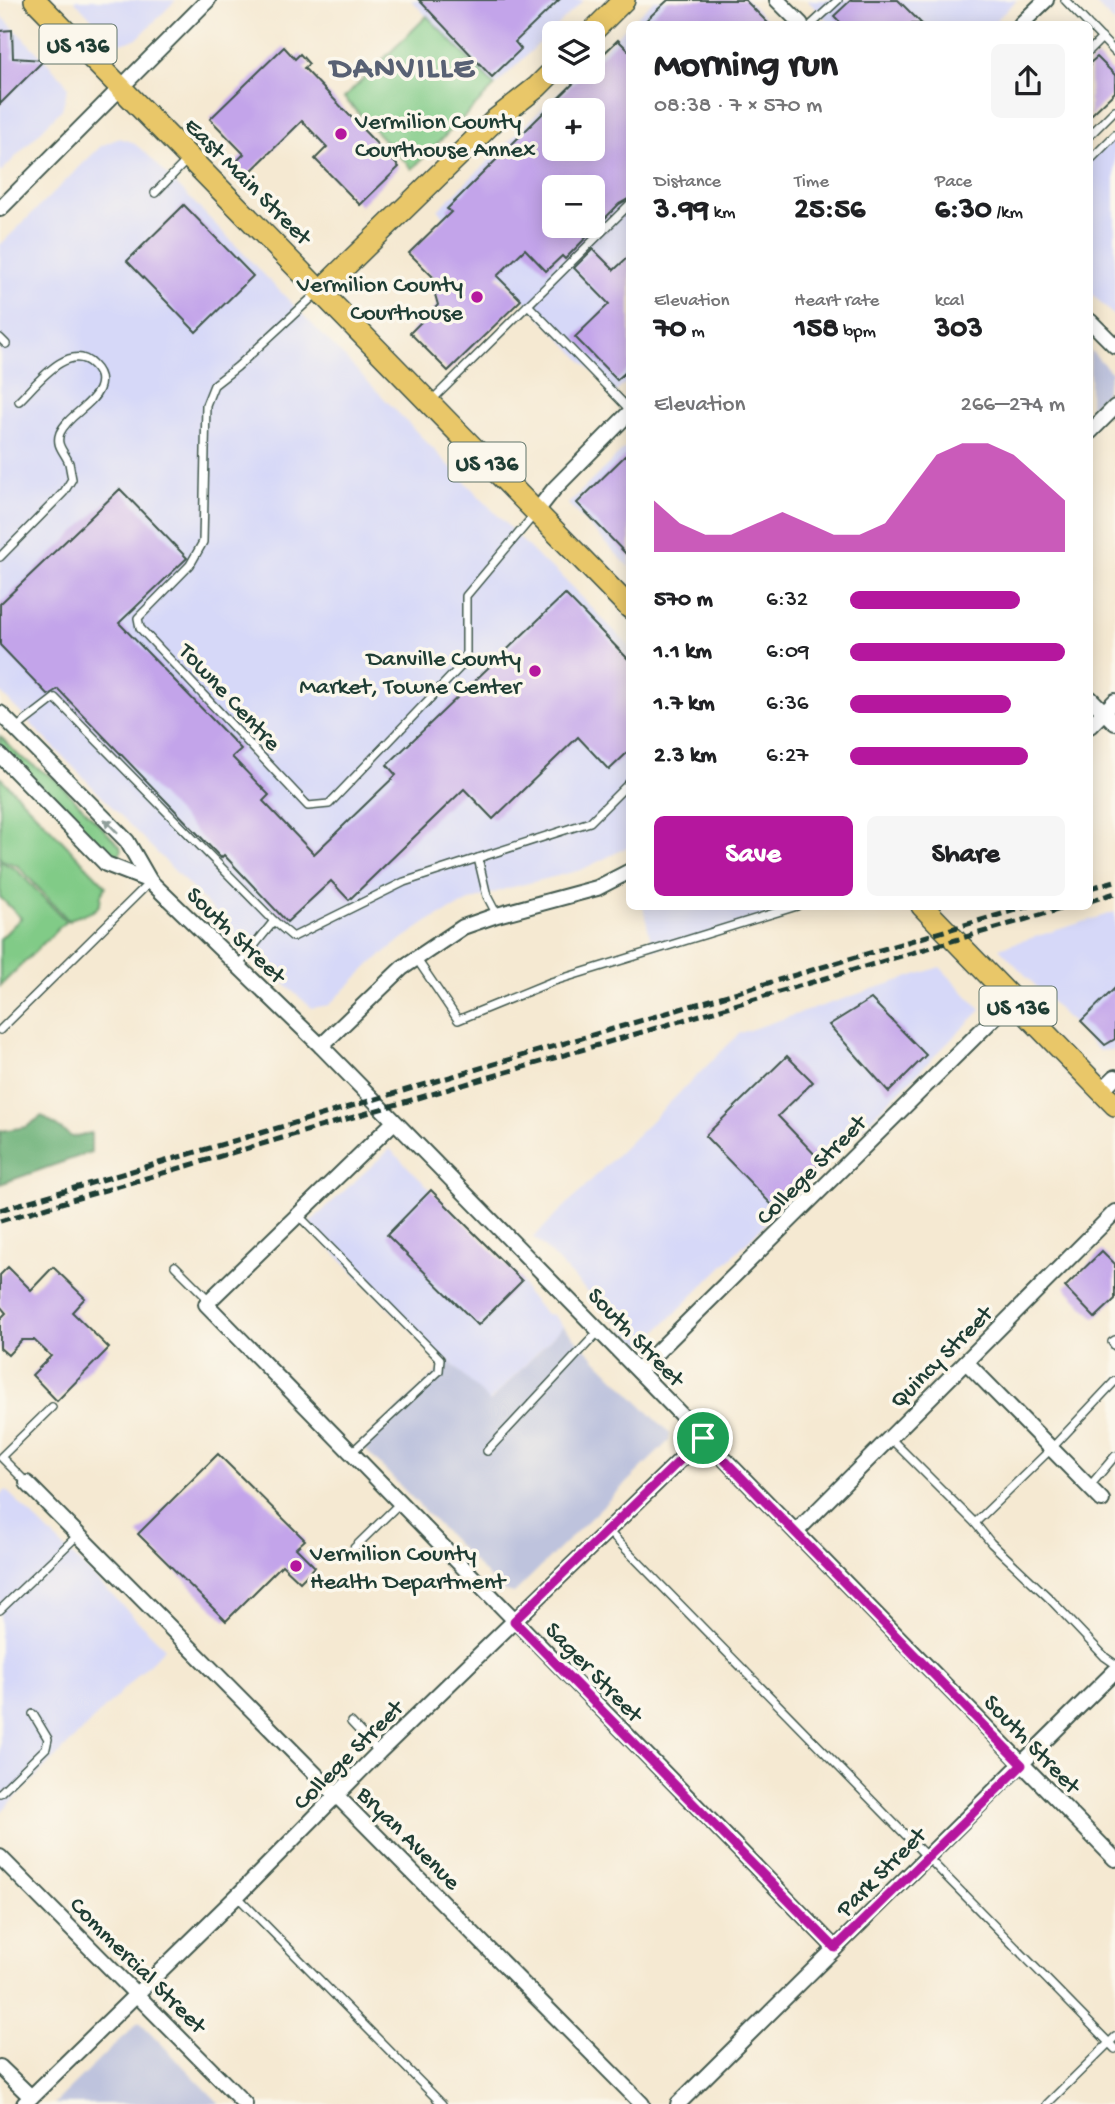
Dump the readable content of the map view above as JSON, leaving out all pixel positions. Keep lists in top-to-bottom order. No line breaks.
{"streets":{"main road":["US 136","East Main Street"],"street":["South Street","College Street","Quincy Street","Sager Street","Bryan Avenue","Park Street","Commercial Street"],"lane":["Towne Centre"]},"crossings":[["US 136","College Street"],["East Main Street","Towne Centre"],["South Street","College Street"],["South Street","Quincy Street"],["South Street","Park Street"],["College Street","Sager Street"],["College Street","Bryan Avenue"],["College Street","Commercial Street"],["Sager Street","Park Street"]],"districts":["DANVILLE"],"places":["Vermilion County Courthouse Annex","Vermilion County Courthouse","Danville County Market, Towne Center","Vermilion County Health Department"],"page":{"map_buttons":["+","−"],"heading":["Morning run","08:38 · 7 × 570 m"],"stats":[["Distance","3.99 km"],["Time","25:56"],["Pace","6:30 /km"],["Elevation","70 m"],["Heart rate","158 bpm"],["kcal","303"]],"chart":["Elevation","266–274 m"],"list":[{"name":"570 m","note":"6:32"},{"name":"1.1 km","note":"6:09"},{"name":"1.7 km","note":"6:36"},{"name":"2.3 km","note":"6:27"}],"buttons":["Save","Share"]}}
